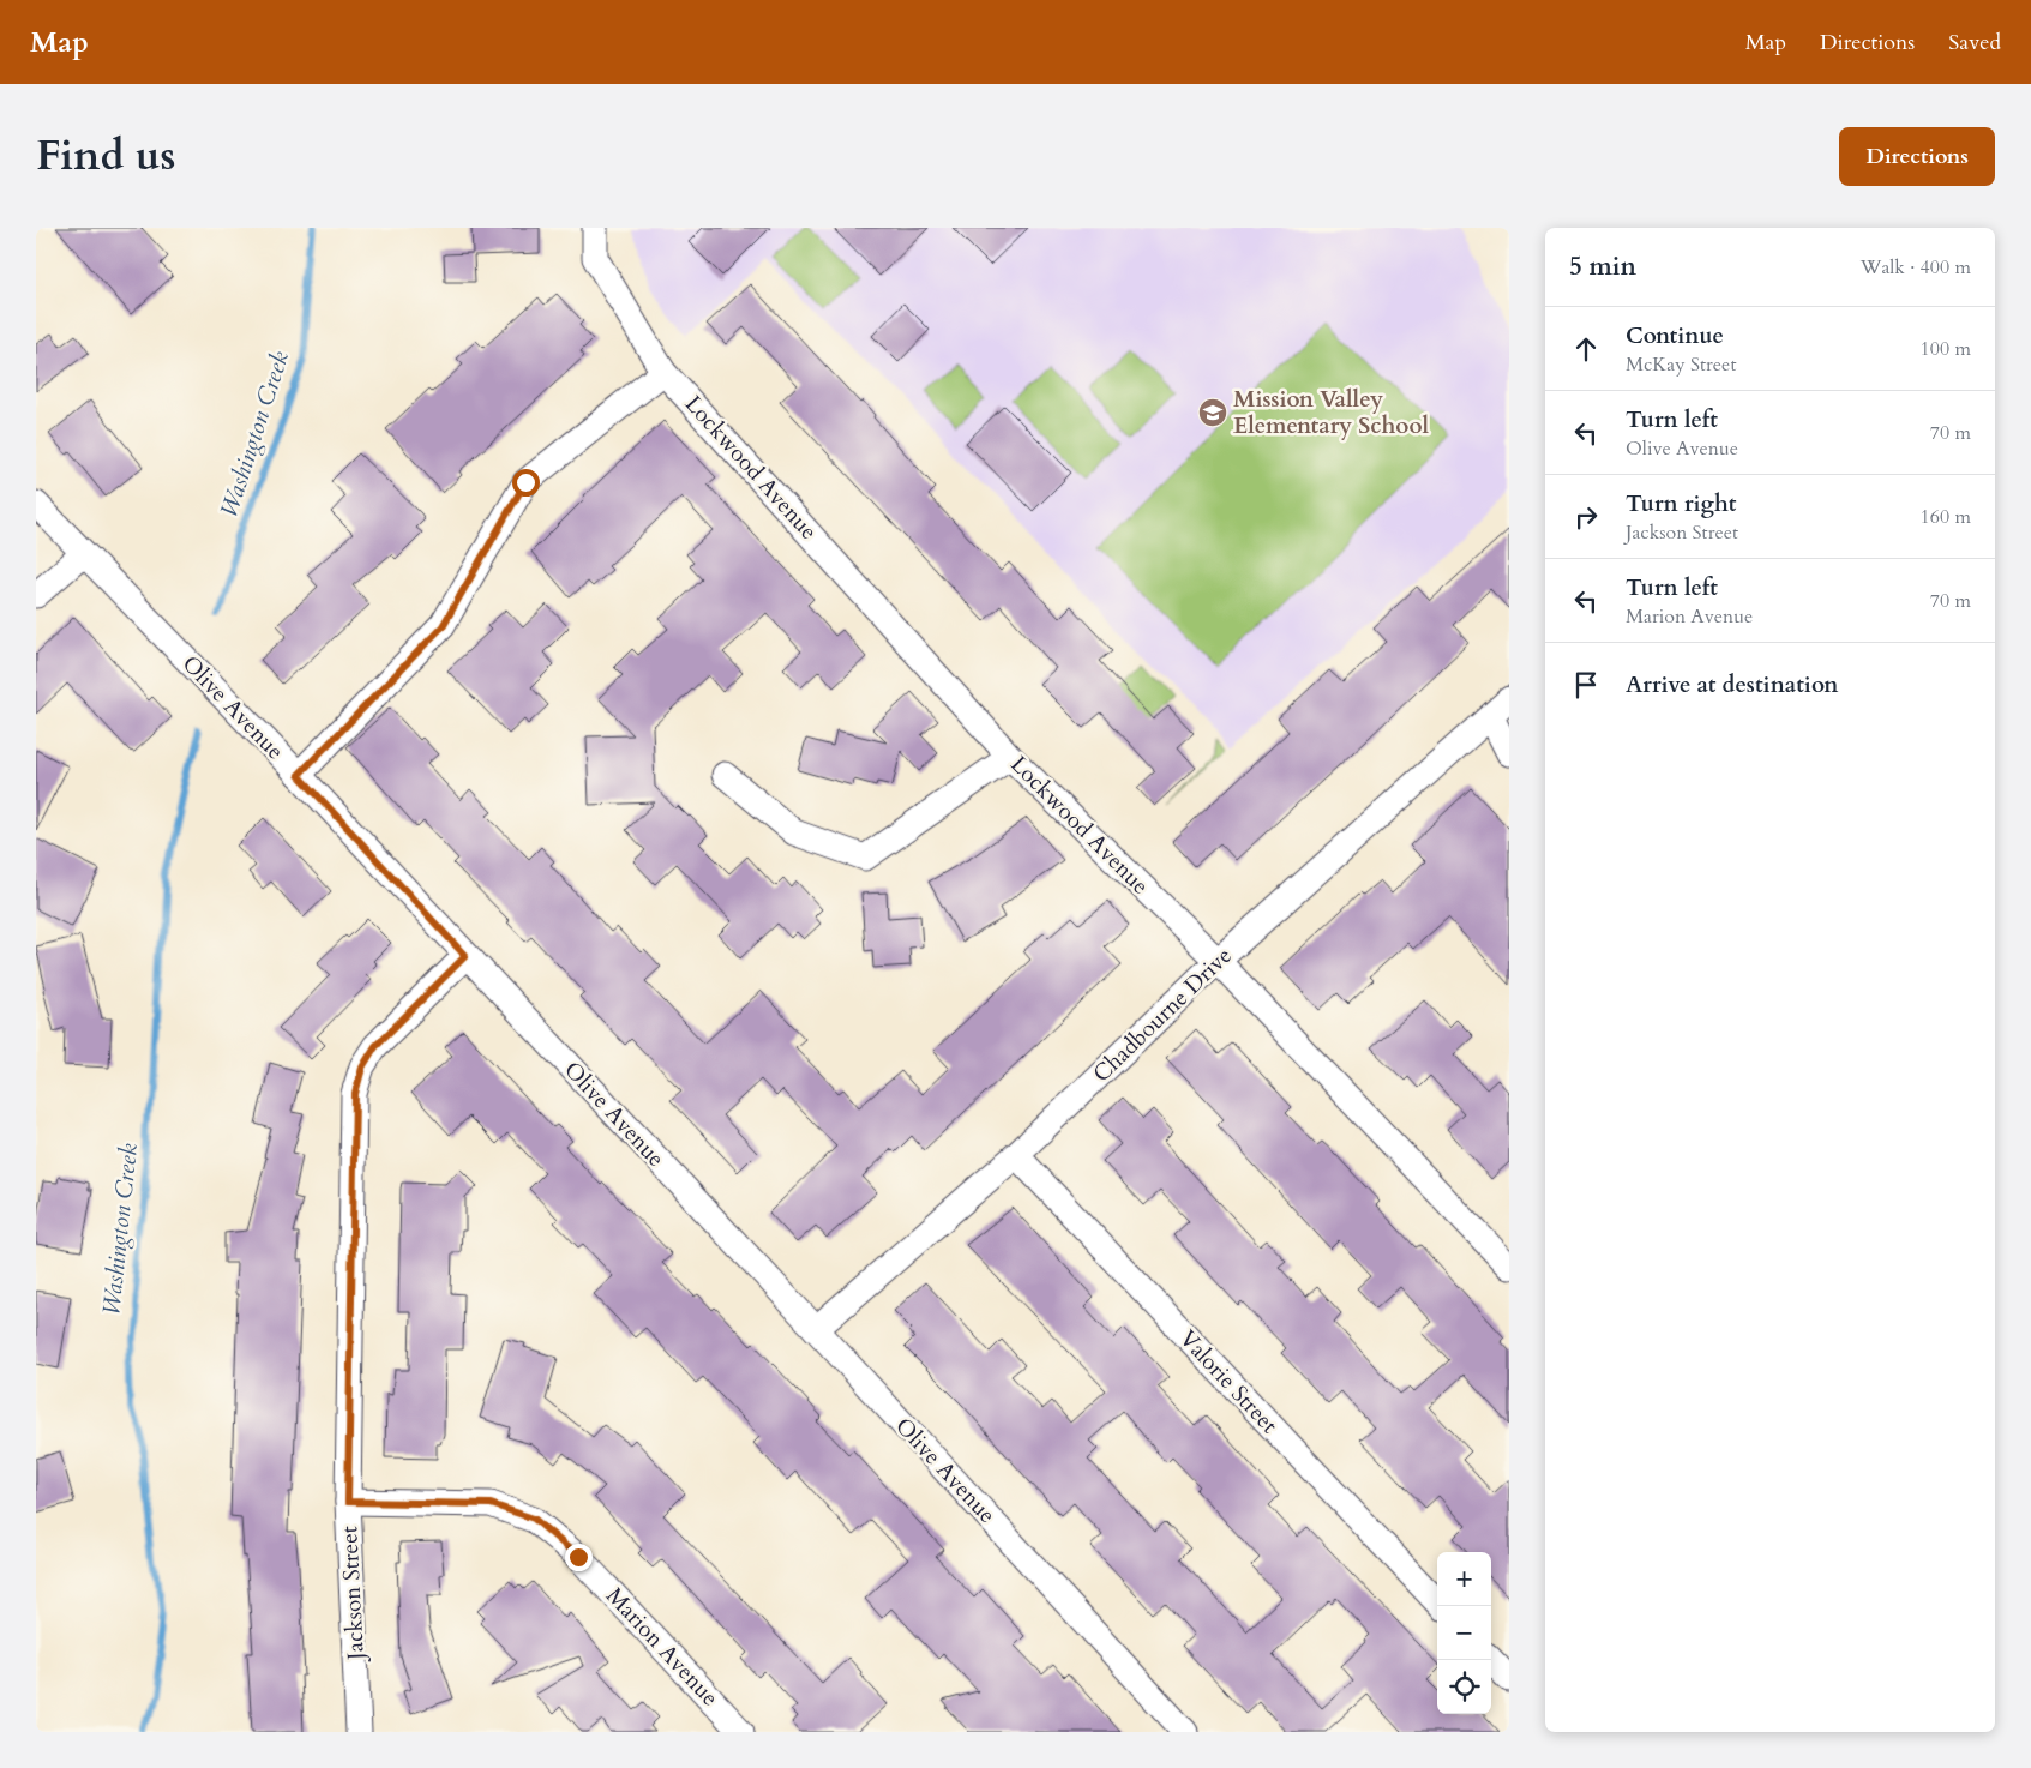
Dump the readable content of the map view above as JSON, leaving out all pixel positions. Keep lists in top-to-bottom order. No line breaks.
{"streets":{"street":["Lockwood Avenue","Olive Avenue","Chadbourne Drive","Valorie Street","Jackson Street","Marion Avenue"]},"crossings":[["Lockwood Avenue","Chadbourne Drive"],["Olive Avenue","Chadbourne Drive"],["Olive Avenue","Jackson Street"],["Chadbourne Drive","Valorie Street"],["Jackson Street","Marion Avenue"]],"water":["Washington Creek"],"places":{"school or university":["Mission Valley Elementary School"]},"page":{"header":"Map","nav":["Map","Directions","Saved"],"title":"Find us","buttons":"Directions","heading":["5 min","Walk · 400 m"],"list":[["Continue","McKay Street","100 m"],["Turn left","Olive Avenue","70 m"],["Turn right","Jackson Street","160 m"],["Turn left","Marion Avenue","70 m"],"Arrive at destination"],"map_buttons":["+","−"]}}
